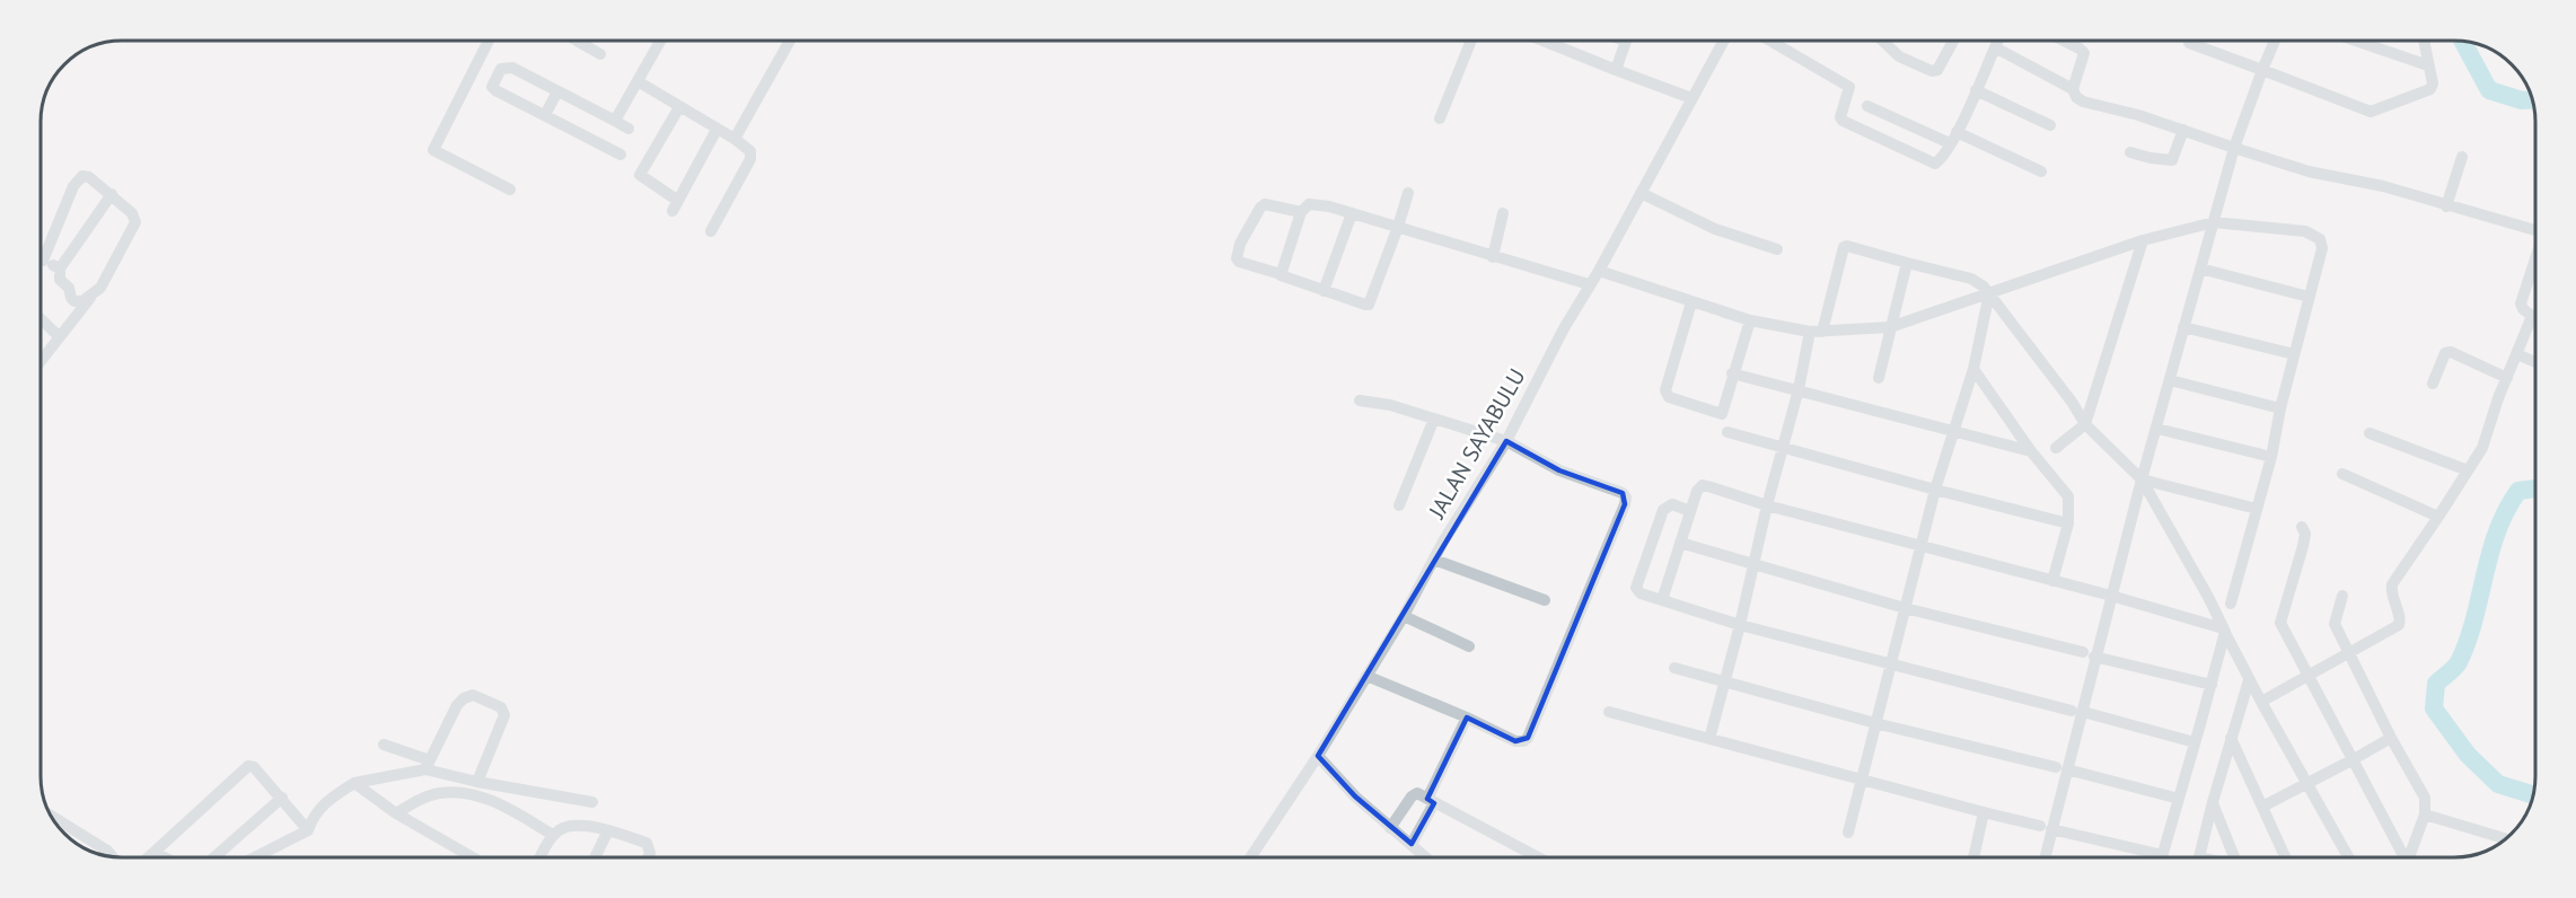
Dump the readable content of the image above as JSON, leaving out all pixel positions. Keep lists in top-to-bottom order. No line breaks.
{"streets":{"street":["JALAN SAYABULU"]}}
